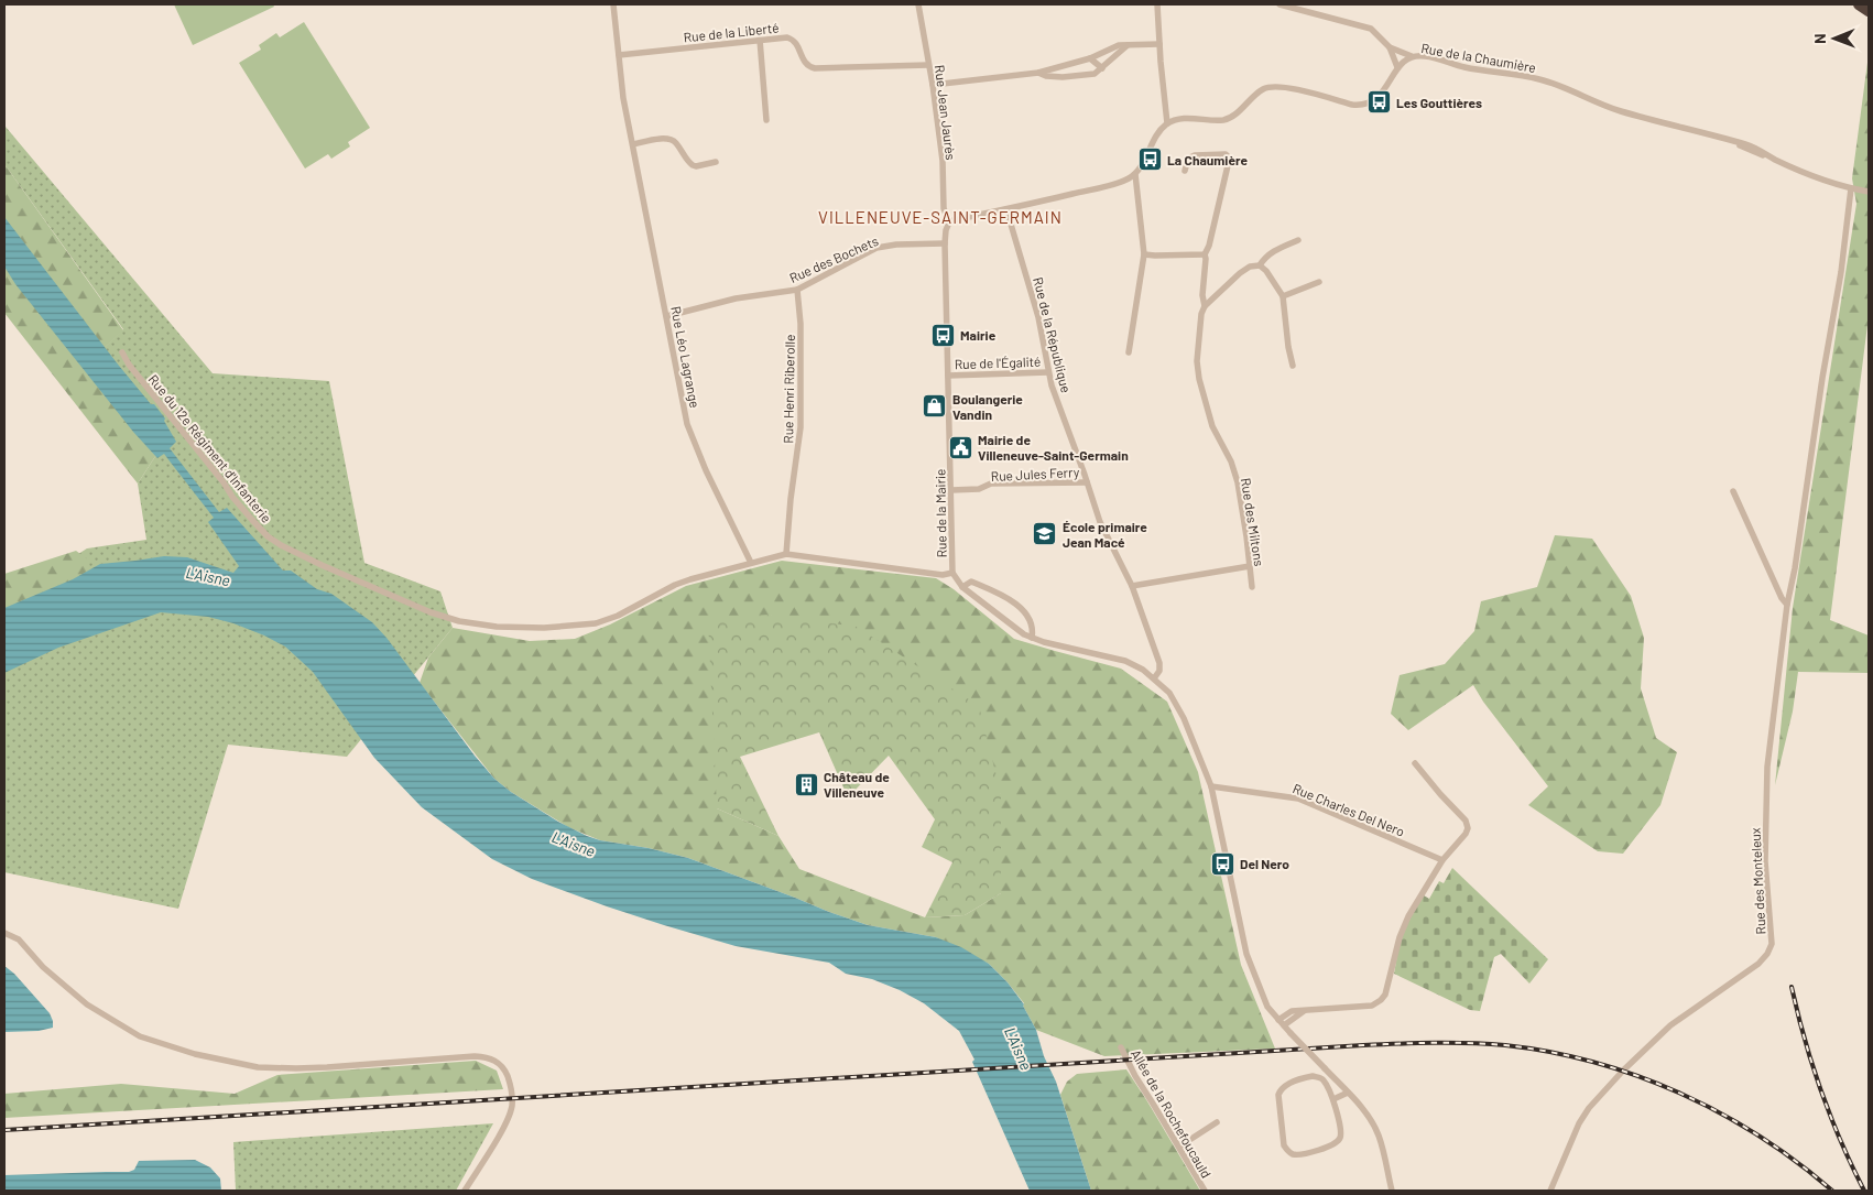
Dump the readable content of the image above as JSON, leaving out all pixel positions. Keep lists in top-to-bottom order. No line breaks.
{"streets":{"street":["Rue de la Liberté","Rue de la Chaumière","Rue Jean Jaurès","Rue des Bochets","Rue de la République","Rue Léo Lagrange","Rue de l'Égalité","Rue Henri Riberolle","Rue du 12e Régiment d'Infanterie","Rue Jules Ferry","Rue de la Mairie","Rue des Miltons","Rue Charles Del Nero","Rue des Monteleux","Allée de la Rochefoucauld"]},"crossings":[["Rue de la Liberté","Rue Jean Jaurès"],["Rue de la Liberté","Rue Léo Lagrange"],["Rue Jean Jaurès","Rue de la Mairie"],["Rue des Bochets","Rue Léo Lagrange"],["Rue des Bochets","Rue Henri Riberolle"],["Rue des Bochets","Rue de la Mairie"],["Rue de la République","Rue de l'Égalité"],["Rue de la République","Rue Jules Ferry"],["Rue Léo Lagrange","Rue du 12e Régiment d'Infanterie"],["Rue de l'Égalité","Rue de la Mairie"],["Rue Henri Riberolle","Rue du 12e Régiment d'Infanterie"],["Rue du 12e Régiment d'Infanterie","Rue de la Mairie"],["Rue Jules Ferry","Rue de la Mairie"]],"districts":["VILLENEUVE-SAINT-GERMAIN"],"water":["L'Aisne"],"places":{"bus stop":["Les Gouttières","La Chaumière","Mairie","Del Nero"],"shop":["Boulangerie Vandin"],"public building":["Mairie de Villeneuve-Saint-Germain"],"school or university":["École primaire Jean Macé"],"building":["Château de Villeneuve"]},"north":"left"}
